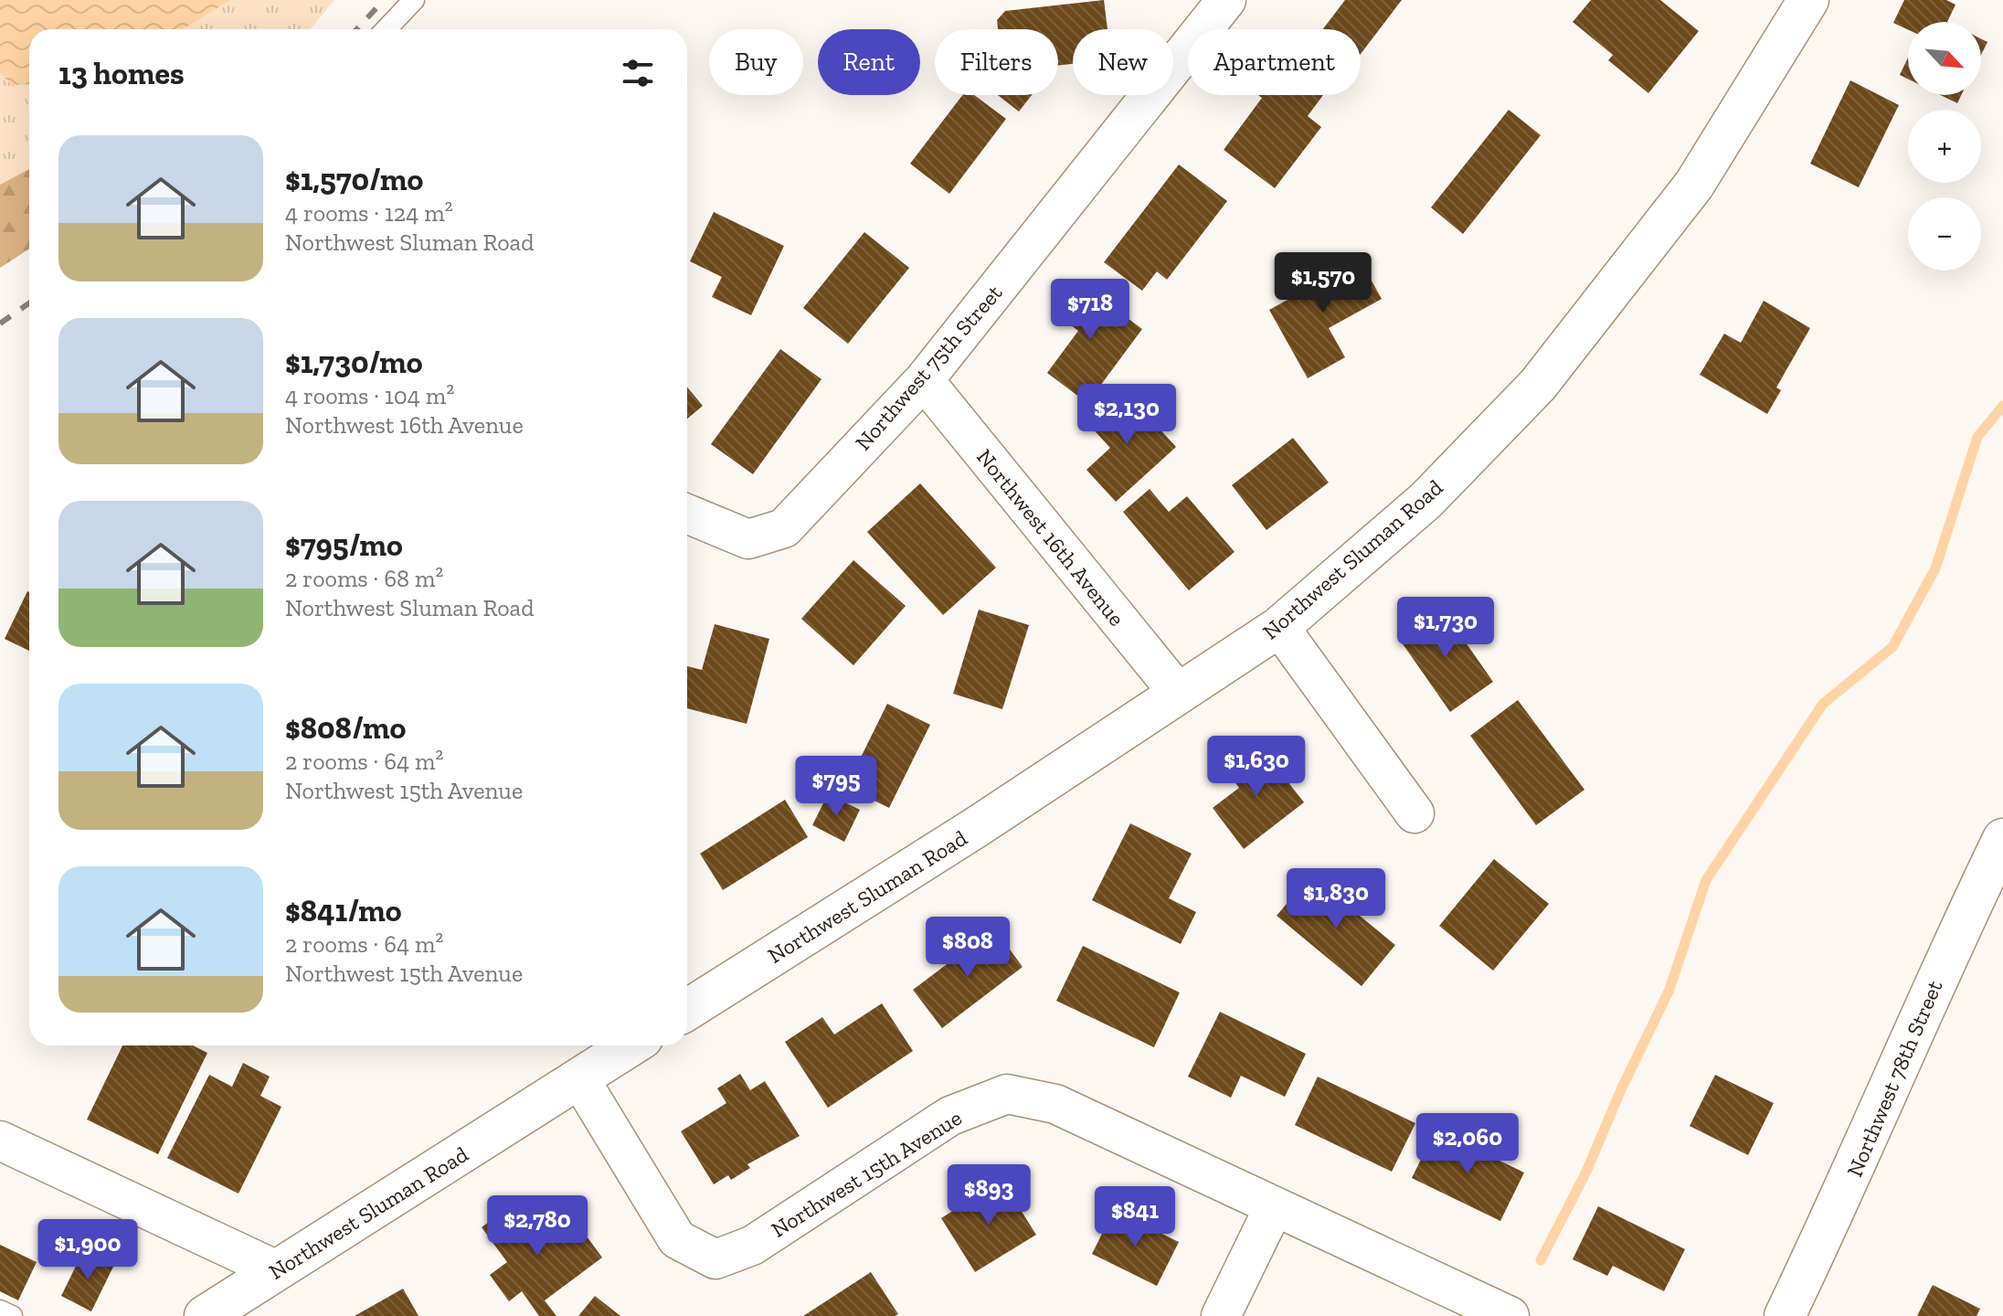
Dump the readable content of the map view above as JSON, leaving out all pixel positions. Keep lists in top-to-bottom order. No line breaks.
{"streets":{"street":["Northwest 75th Street","Northwest 16th Avenue","Northwest Sluman Road","Northwest 78th Street","Northwest 15th Avenue"]},"crossings":[["Northwest 75th Street","Northwest 16th Avenue"],["Northwest 16th Avenue","Northwest Sluman Road"],["Northwest Sluman Road","Northwest 15th Avenue"]],"north":"bottom right","page":{"map_buttons":["+","−"],"chip":["Buy","Rent","Filters","New","Apartment"],"heading":"13 homes","list":[{"name":"$1,570/mo","note":"4 rooms · 124 m² · Northwest Sluman Road"},{"name":"$1,730/mo","note":"4 rooms · 104 m² · Northwest 16th Avenue"},{"name":"$795/mo","note":"2 rooms · 68 m² · Northwest Sluman Road"},{"name":"$808/mo","note":"2 rooms · 64 m² · Northwest 15th Avenue"},{"name":"$841/mo","note":"2 rooms · 64 m² · Northwest 15th Avenue"}],"price":["$1,570","$718","$2,130","$1,730","$1,630","$795","$1,830","$808","$2,060","$893","$841","$2,780","$1,900"]}}
